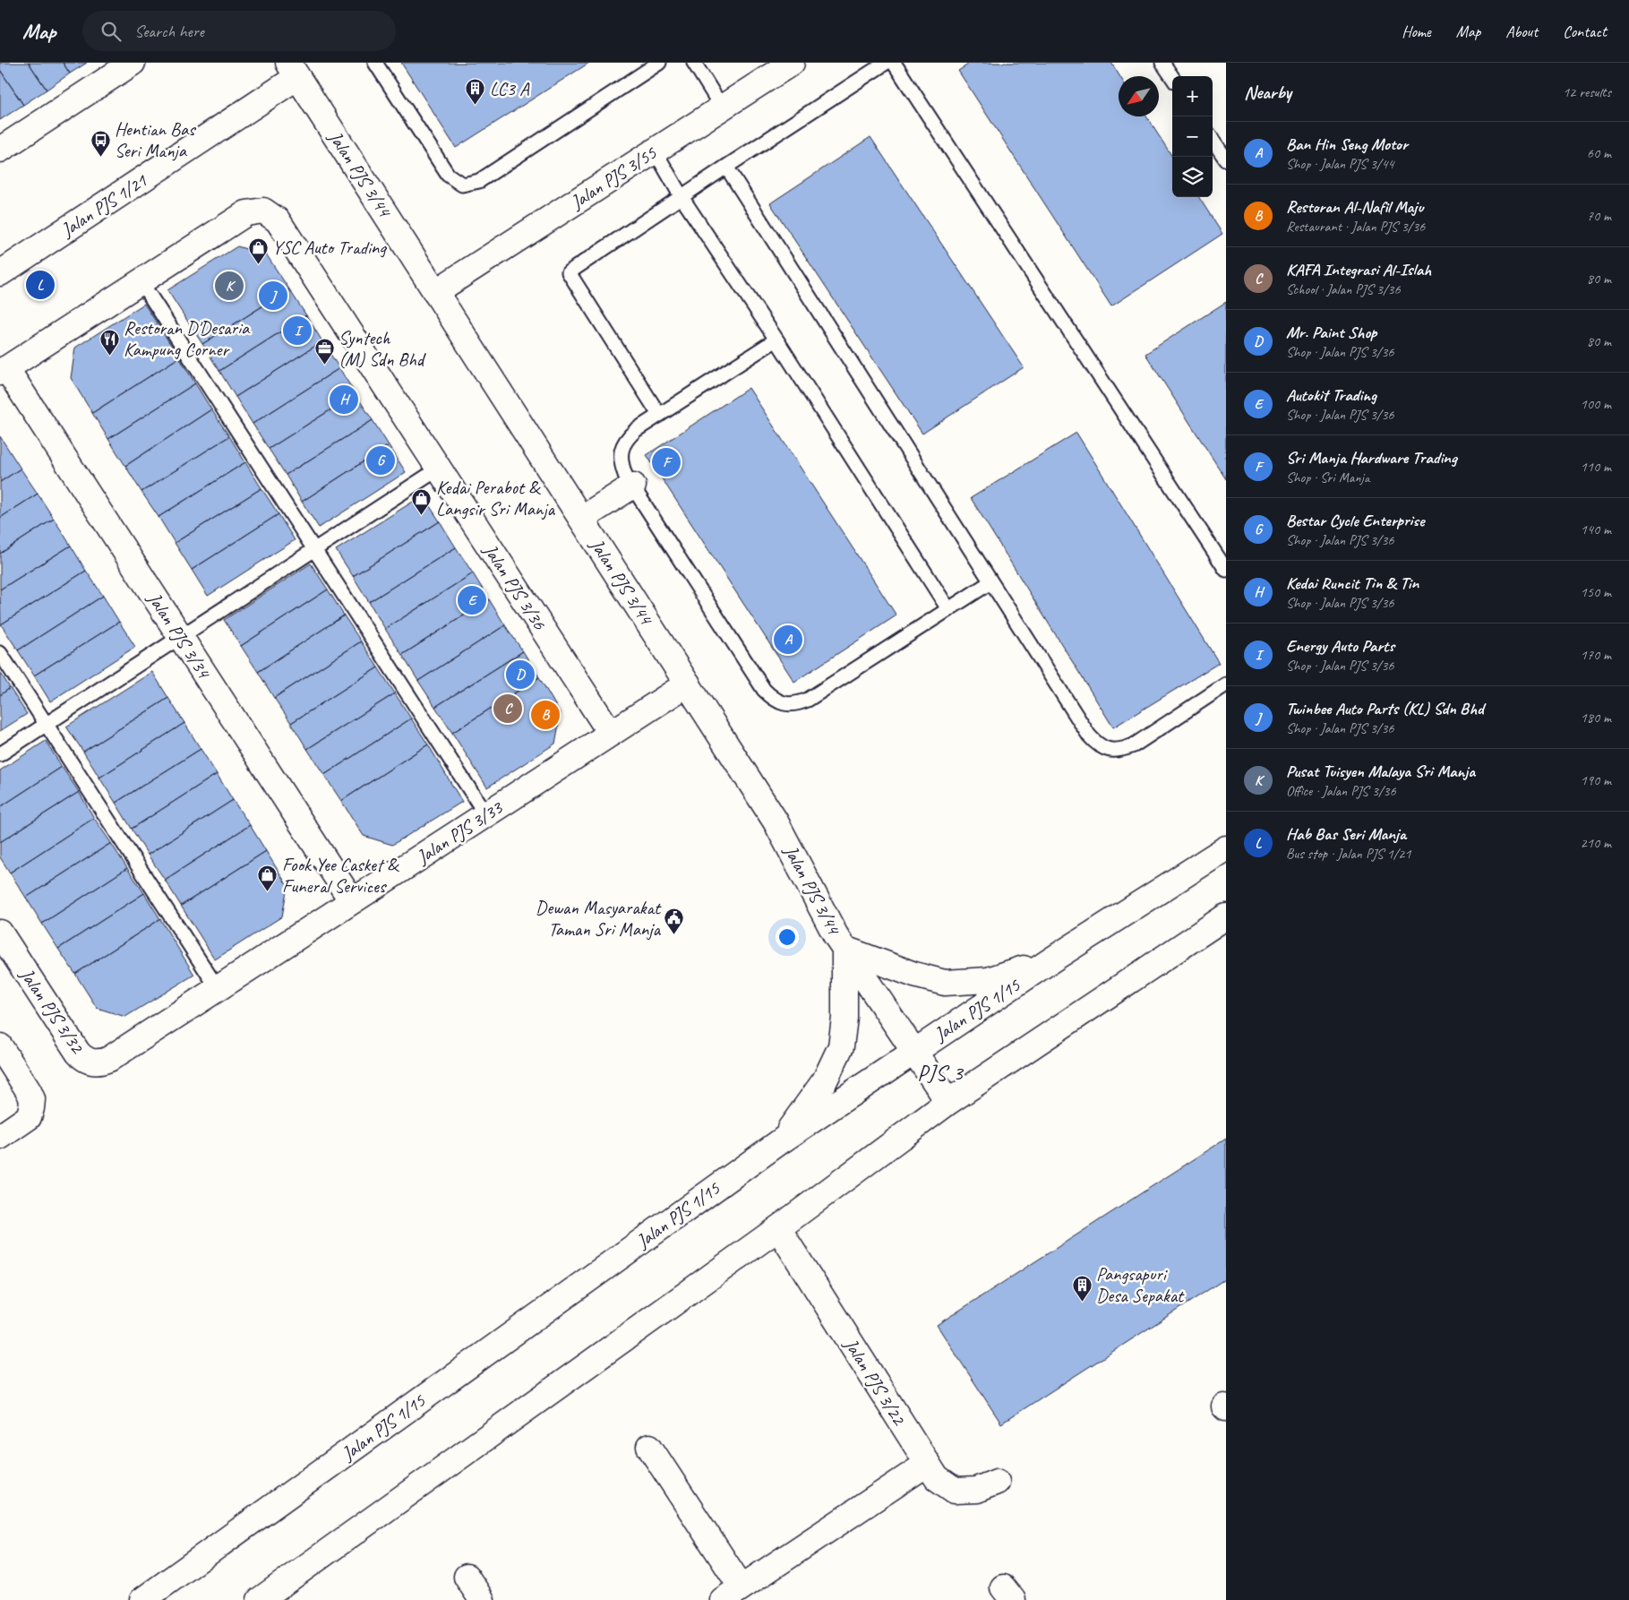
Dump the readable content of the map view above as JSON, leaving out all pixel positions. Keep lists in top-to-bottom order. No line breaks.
{"streets":{"street":["Jalan PJS 3/44","Jalan PJS 3/55","Jalan PJS 1/21","Jalan PJS 3/36","Jalan PJS 3/34","Jalan PJS 3/33","Jalan PJS 1/15","Jalan PJS 3/32","Jalan PJS 3/22"]},"crossings":[["Jalan PJS 3/44","Jalan PJS 3/55"],["Jalan PJS 3/44","Jalan PJS 1/21"],["Jalan PJS 3/44","Jalan PJS 3/33"],["Jalan PJS 3/44","Jalan PJS 1/15"],["Jalan PJS 3/36","Jalan PJS 3/34"],["Jalan PJS 3/36","Jalan PJS 3/33"],["Jalan PJS 3/34","Jalan PJS 3/33"],["Jalan PJS 3/33","Jalan PJS 3/32"]],"districts":["PJS 3"],"places":{"building":["LC3 A","Pangsapuri Desa Sepakat"],"bus stop":["Hentian Bas Seri Manja"],"shop":["YSC Auto Trading","Kedai Perabot & Langsir Sri Manja","Fook Yee Casket & Funeral Services"],"restaurant":["Restoran D'Desaria Kampung Corner"],"office":["Syntech (M) Sdn Bhd"],"public building":["Dewan Masyarakat Taman Sri Manja"]},"north":"bottom left","page":{"header":"Map","search":"Search here","nav":["Home","Map","About","Contact"],"heading":["Nearby","12 results"],"map_buttons":["+","−"],"list":[{"mark":"A","name":"Ban Hin Seng Motor","note":"Shop · Jalan PJS 3/44","value":"60 m"},{"mark":"B","name":"Restoran Al-Nafil Maju","note":"Restaurant · Jalan PJS 3/36","value":"70 m"},{"mark":"C","name":"KAFA Integrasi Al-Islah","note":"School · Jalan PJS 3/36","value":"80 m"},{"mark":"D","name":"Mr. Paint Shop","note":"Shop · Jalan PJS 3/36","value":"80 m"},{"mark":"E","name":"Autokit Trading","note":"Shop · Jalan PJS 3/36","value":"100 m"},{"mark":"F","name":"Sri Manja Hardware Trading","note":"Shop · Sri Manja","value":"110 m"},{"mark":"G","name":"Bestar Cycle Enterprise","note":"Shop · Jalan PJS 3/36","value":"140 m"},{"mark":"H","name":"Kedai Runcit Tin & Tin","note":"Shop · Jalan PJS 3/36","value":"150 m"},{"mark":"I","name":"Energy Auto Parts","note":"Shop · Jalan PJS 3/36","value":"170 m"},{"mark":"J","name":"Twinbee Auto Parts (KL) Sdn Bhd","note":"Shop · Jalan PJS 3/36","value":"180 m"},{"mark":"K","name":"Pusat Tuisyen Malaya Sri Manja","note":"Office · Jalan PJS 3/36","value":"190 m"},{"mark":"L","name":"Hab Bas Seri Manja","note":"Bus stop · Jalan PJS 1/21","value":"210 m"}],"pins":["L","K","J","I","H","G","F","E","A","D","C","B"]}}
